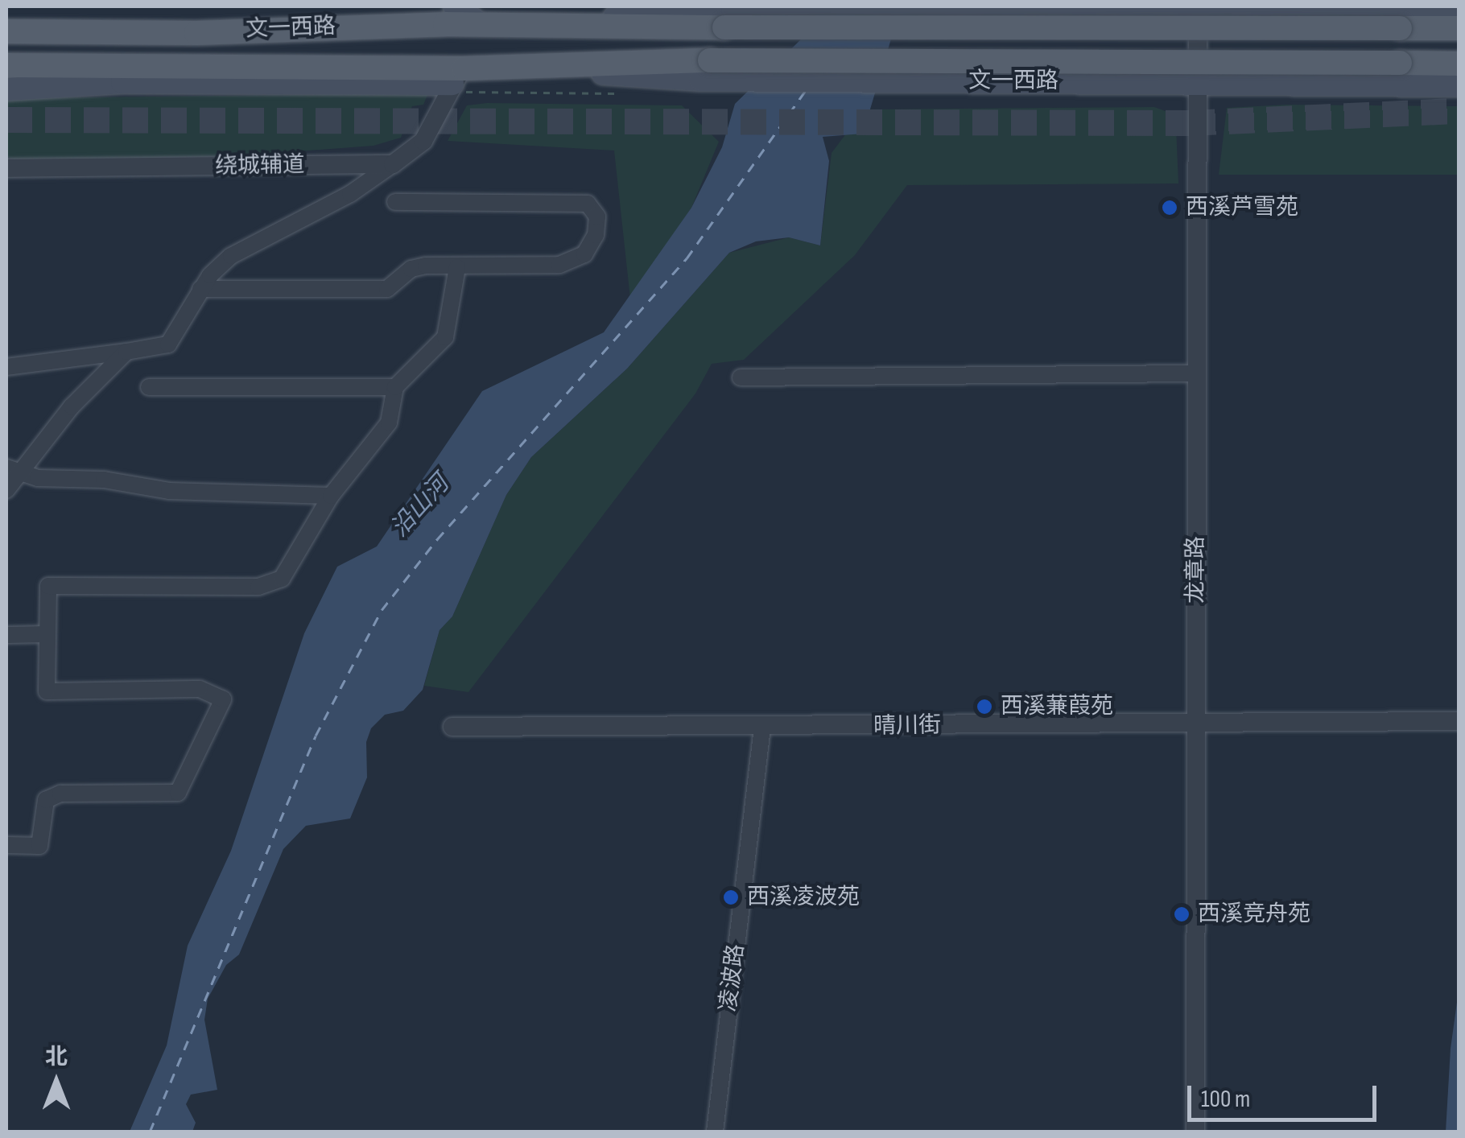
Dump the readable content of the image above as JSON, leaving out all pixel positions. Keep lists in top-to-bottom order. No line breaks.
{"streets":{"main road":["文一西路"],"street":["绕城辅道","龙章路","晴川街","凌波路"]},"crossings":[["文一西路","龙章路"],["龙章路","晴川街"],["晴川街","凌波路"]],"water":["沿山河"],"places":["西溪芦雪苑","西溪蒹葭苑","西溪凌波苑","西溪竞舟苑"],"scale_bar":"100 m","north":"top"}
